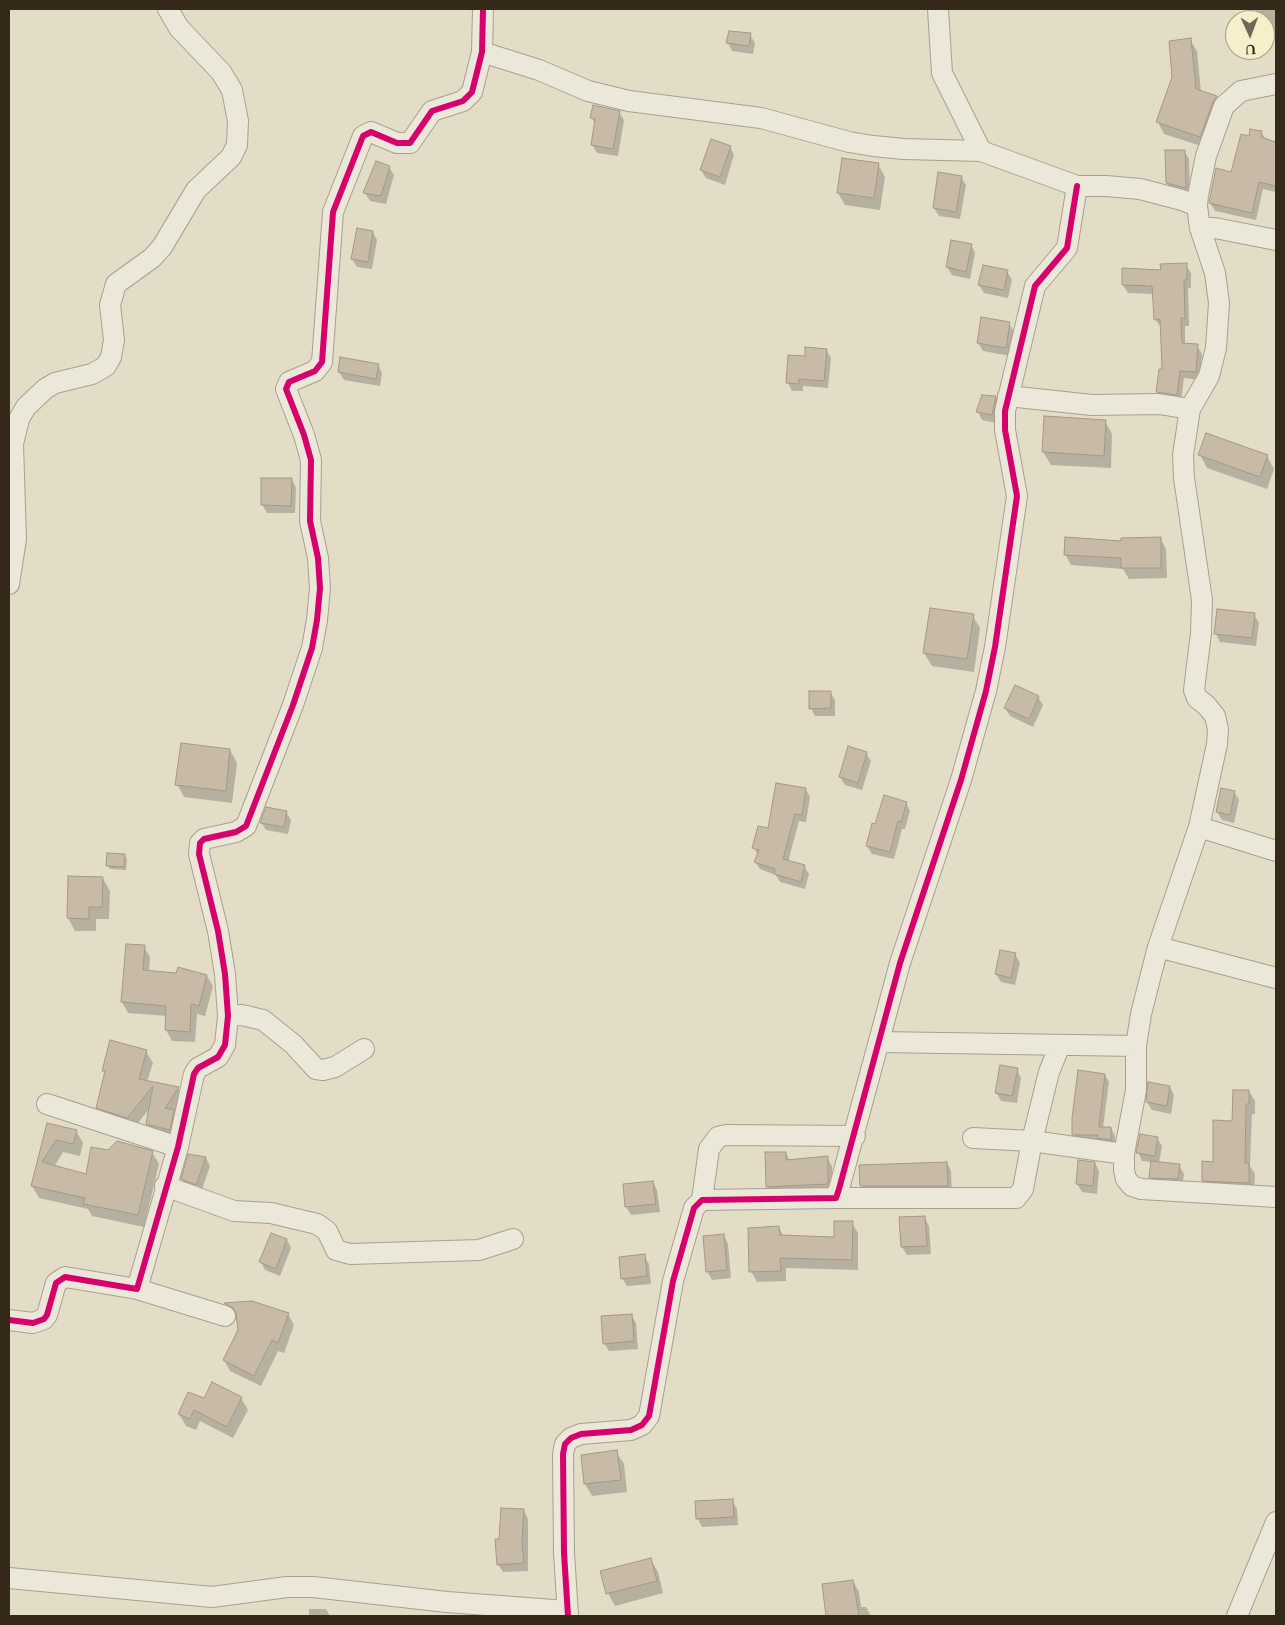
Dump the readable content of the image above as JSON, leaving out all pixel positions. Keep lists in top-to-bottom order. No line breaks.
{"north":"bottom"}
